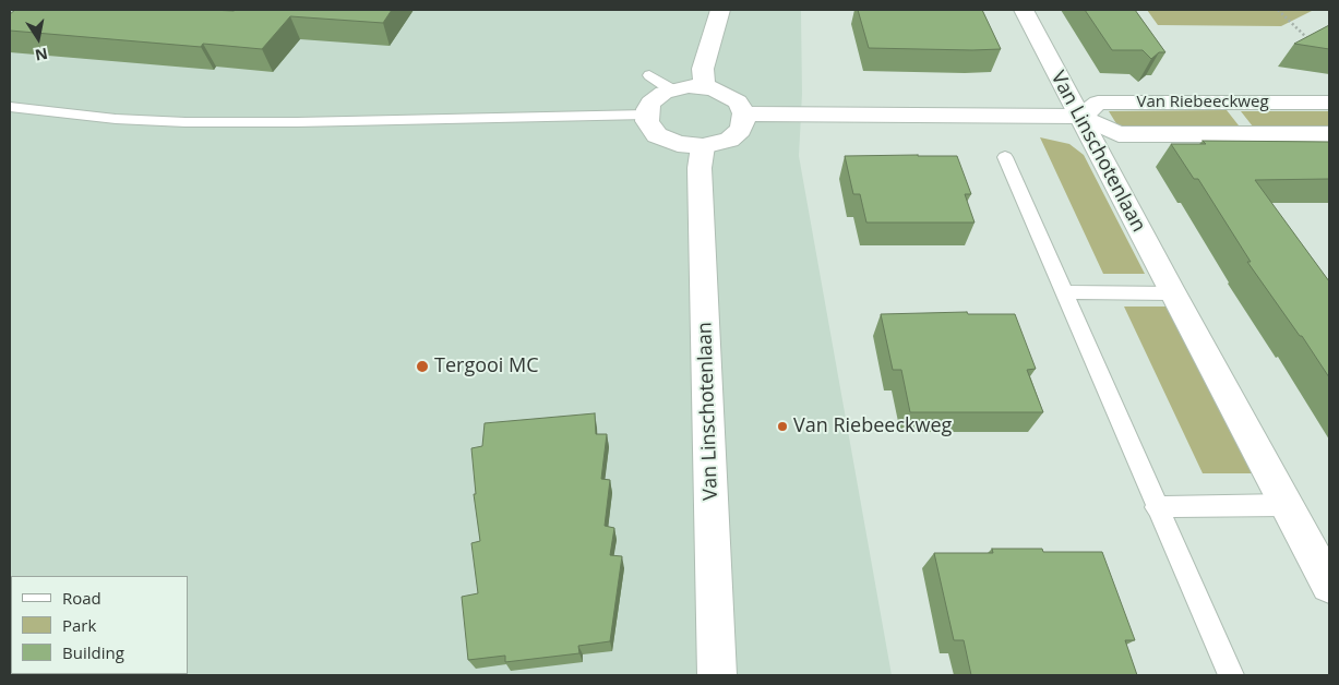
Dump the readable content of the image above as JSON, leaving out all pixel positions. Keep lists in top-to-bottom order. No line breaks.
{"streets":{"street":["Van Riebeeckweg","Van Linschotenlaan"]},"crossings":[["Van Riebeeckweg","Van Linschotenlaan"]],"places":["Tergooi MC","Van Riebeeckweg"],"legend":["Road","Park","Building"],"north":"bottom"}
